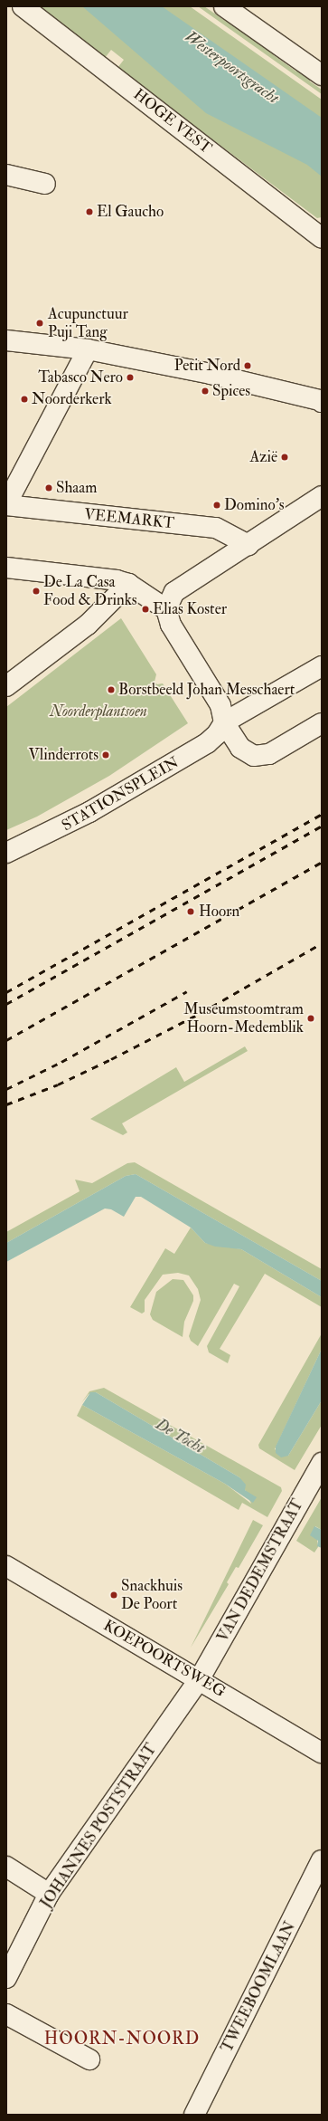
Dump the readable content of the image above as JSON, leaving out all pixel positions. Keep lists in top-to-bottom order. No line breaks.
{"streets":{"street":["HOGE VEST","VEEMARKT","STATIONSPLEIN","VAN DEDEMSTRAAT","KOEPOORTSWEG","JOHANNES POSTSTRAAT","TWEEBOOMLAAN"]},"crossings":[["VAN DEDEMSTRAAT","KOEPOORTSWEG"],["VAN DEDEMSTRAAT","JOHANNES POSTSTRAAT"],["KOEPOORTSWEG","JOHANNES POSTSTRAAT"]],"districts":["HOORN-NOORD"],"water":["Westerpoortsgracht","De Tocht"],"parks":["Noorderplantsoen"],"places":["El Gaucho","Acupunctuur Puji Tang","Petit Nord","Tabasco Nero","Spices","Noorderkerk","Azië","Shaam","Domino's","De La Casa Food & Drinks","Elias Koster","Borstbeeld Johan Messchaert","Vlinderrots","Hoorn","Museumstoomtram Hoorn-Medemblik","Snackhuis De Poort"]}
